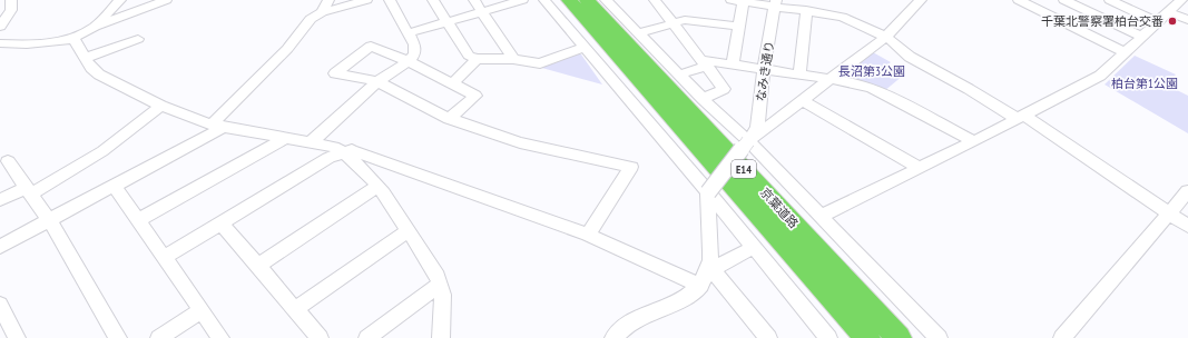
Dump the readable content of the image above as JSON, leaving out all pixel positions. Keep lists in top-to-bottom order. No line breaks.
{"streets":{"highway":["E14","京葉道路"],"street":["なみき通り"]},"parks":["長沼第3公園","柏台第1公園"],"places":["千葉北警察署柏台交番"]}
